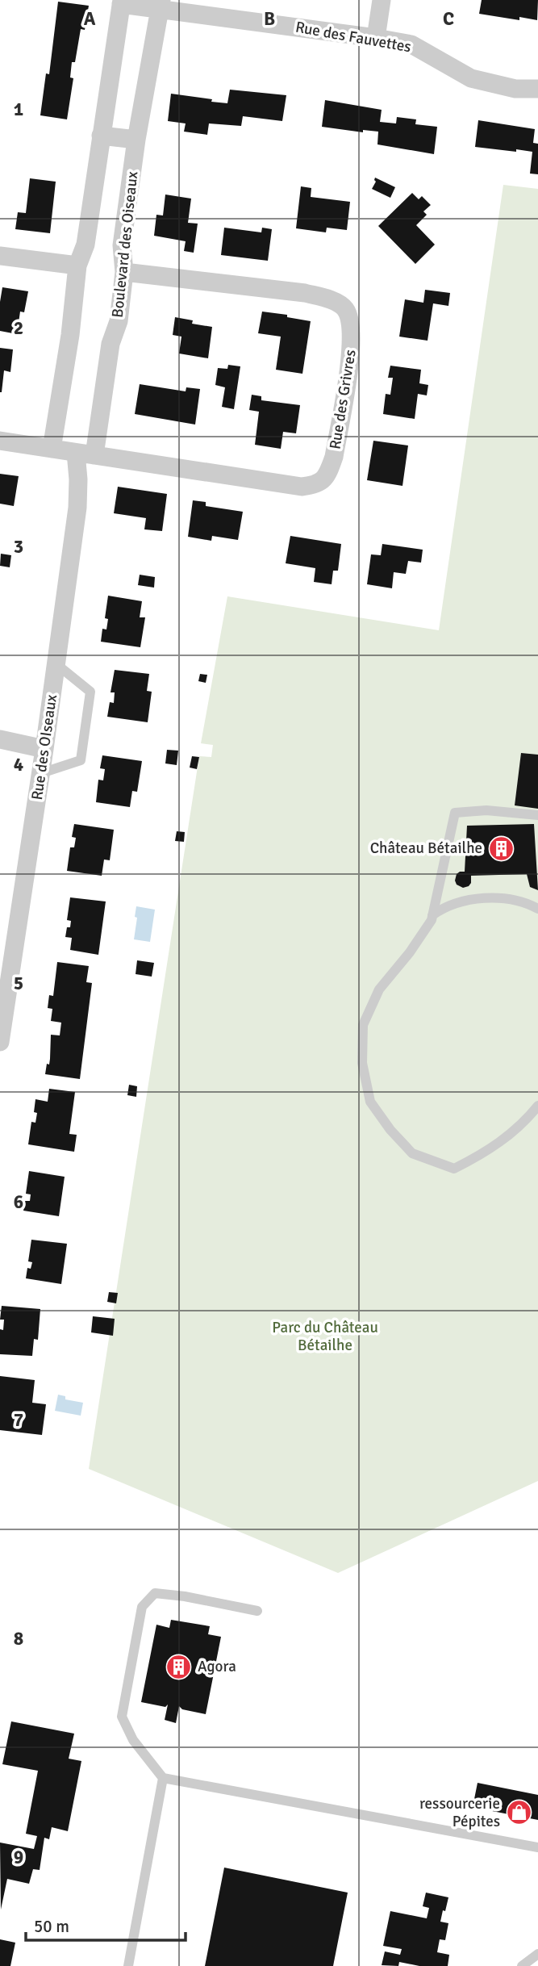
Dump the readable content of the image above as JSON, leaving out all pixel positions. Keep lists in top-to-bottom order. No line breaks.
{"streets":{"street":["Rue des Fauvettes","Boulevard des Oiseaux","Rue des Grivres","Rue des OIseaux"]},"crossings":[["Rue des Fauvettes","Boulevard des Oiseaux"],["Boulevard des Oiseaux","Rue des Grivres"],["Rue des Grivres","Rue des OIseaux"]],"parks":["Parc du Château Bétailhe"],"places":{"building":["Château Bétailhe","Agora"],"shop":["ressourcerie Pépites"]},"scale_bar":"50 m","grid":{"columns":["A","B","C"],"rows":["1","2","3","4","5","6","7","8","9"]}}
